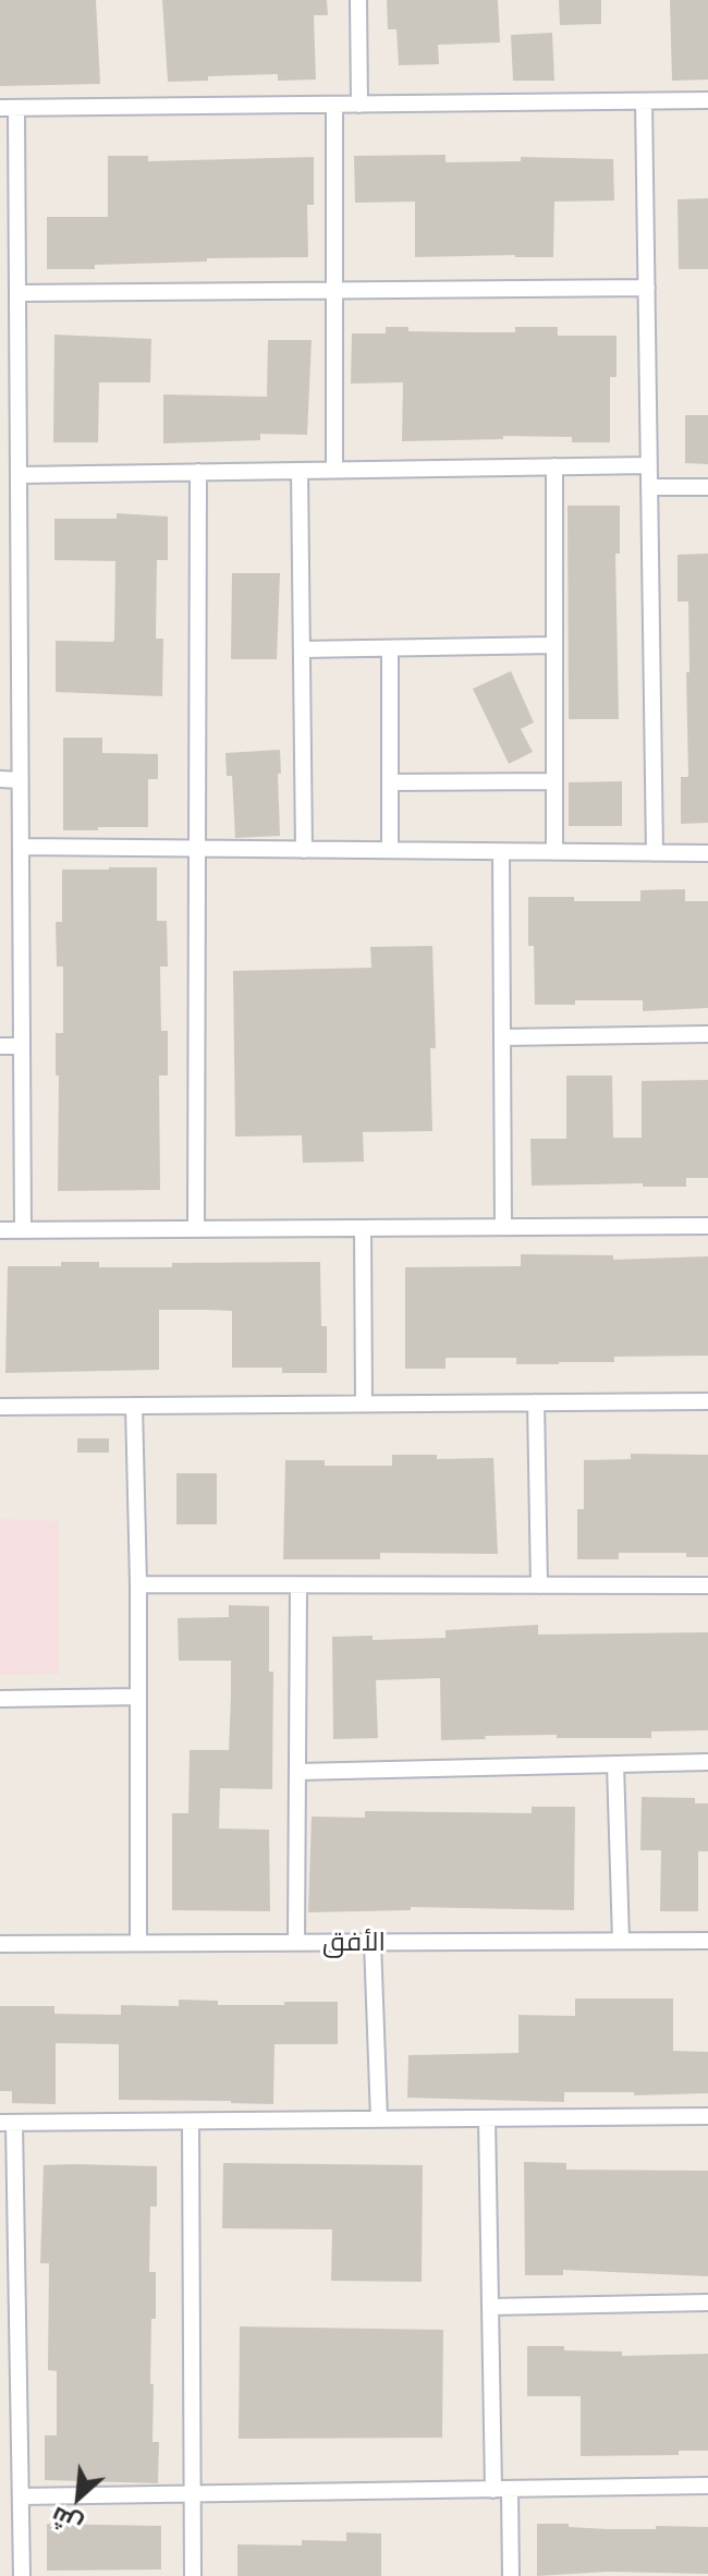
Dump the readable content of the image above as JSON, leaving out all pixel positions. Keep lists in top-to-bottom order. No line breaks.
{"streets":{"street":["الأفق"]},"north":"bottom left"}
